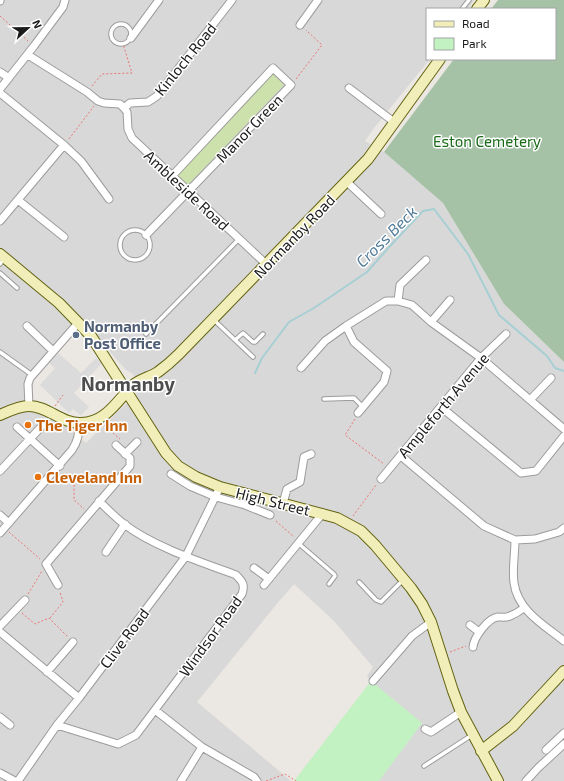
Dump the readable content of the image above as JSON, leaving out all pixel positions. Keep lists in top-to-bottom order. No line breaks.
{"streets":{"main road":["Normanby Road","High Street"],"street":["Kinloch Road","Manor Green","Ambleside Road","Ampleforth Avenue","Windsor Road","Clive Road"]},"crossings":[["Kinloch Road","Ambleside Road"],["Manor Green","Ambleside Road"],["Ambleside Road","Normanby Road"],["Normanby Road","High Street"],["High Street","Clive Road"],["Windsor Road","Clive Road"]],"districts":["Normanby"],"water":["Cross Beck"],"parks":["Eston Cemetery"],"places":["Normanby Post Office","The Tiger Inn","Cleveland Inn"],"legend":["Road","Park"],"north":"right"}
